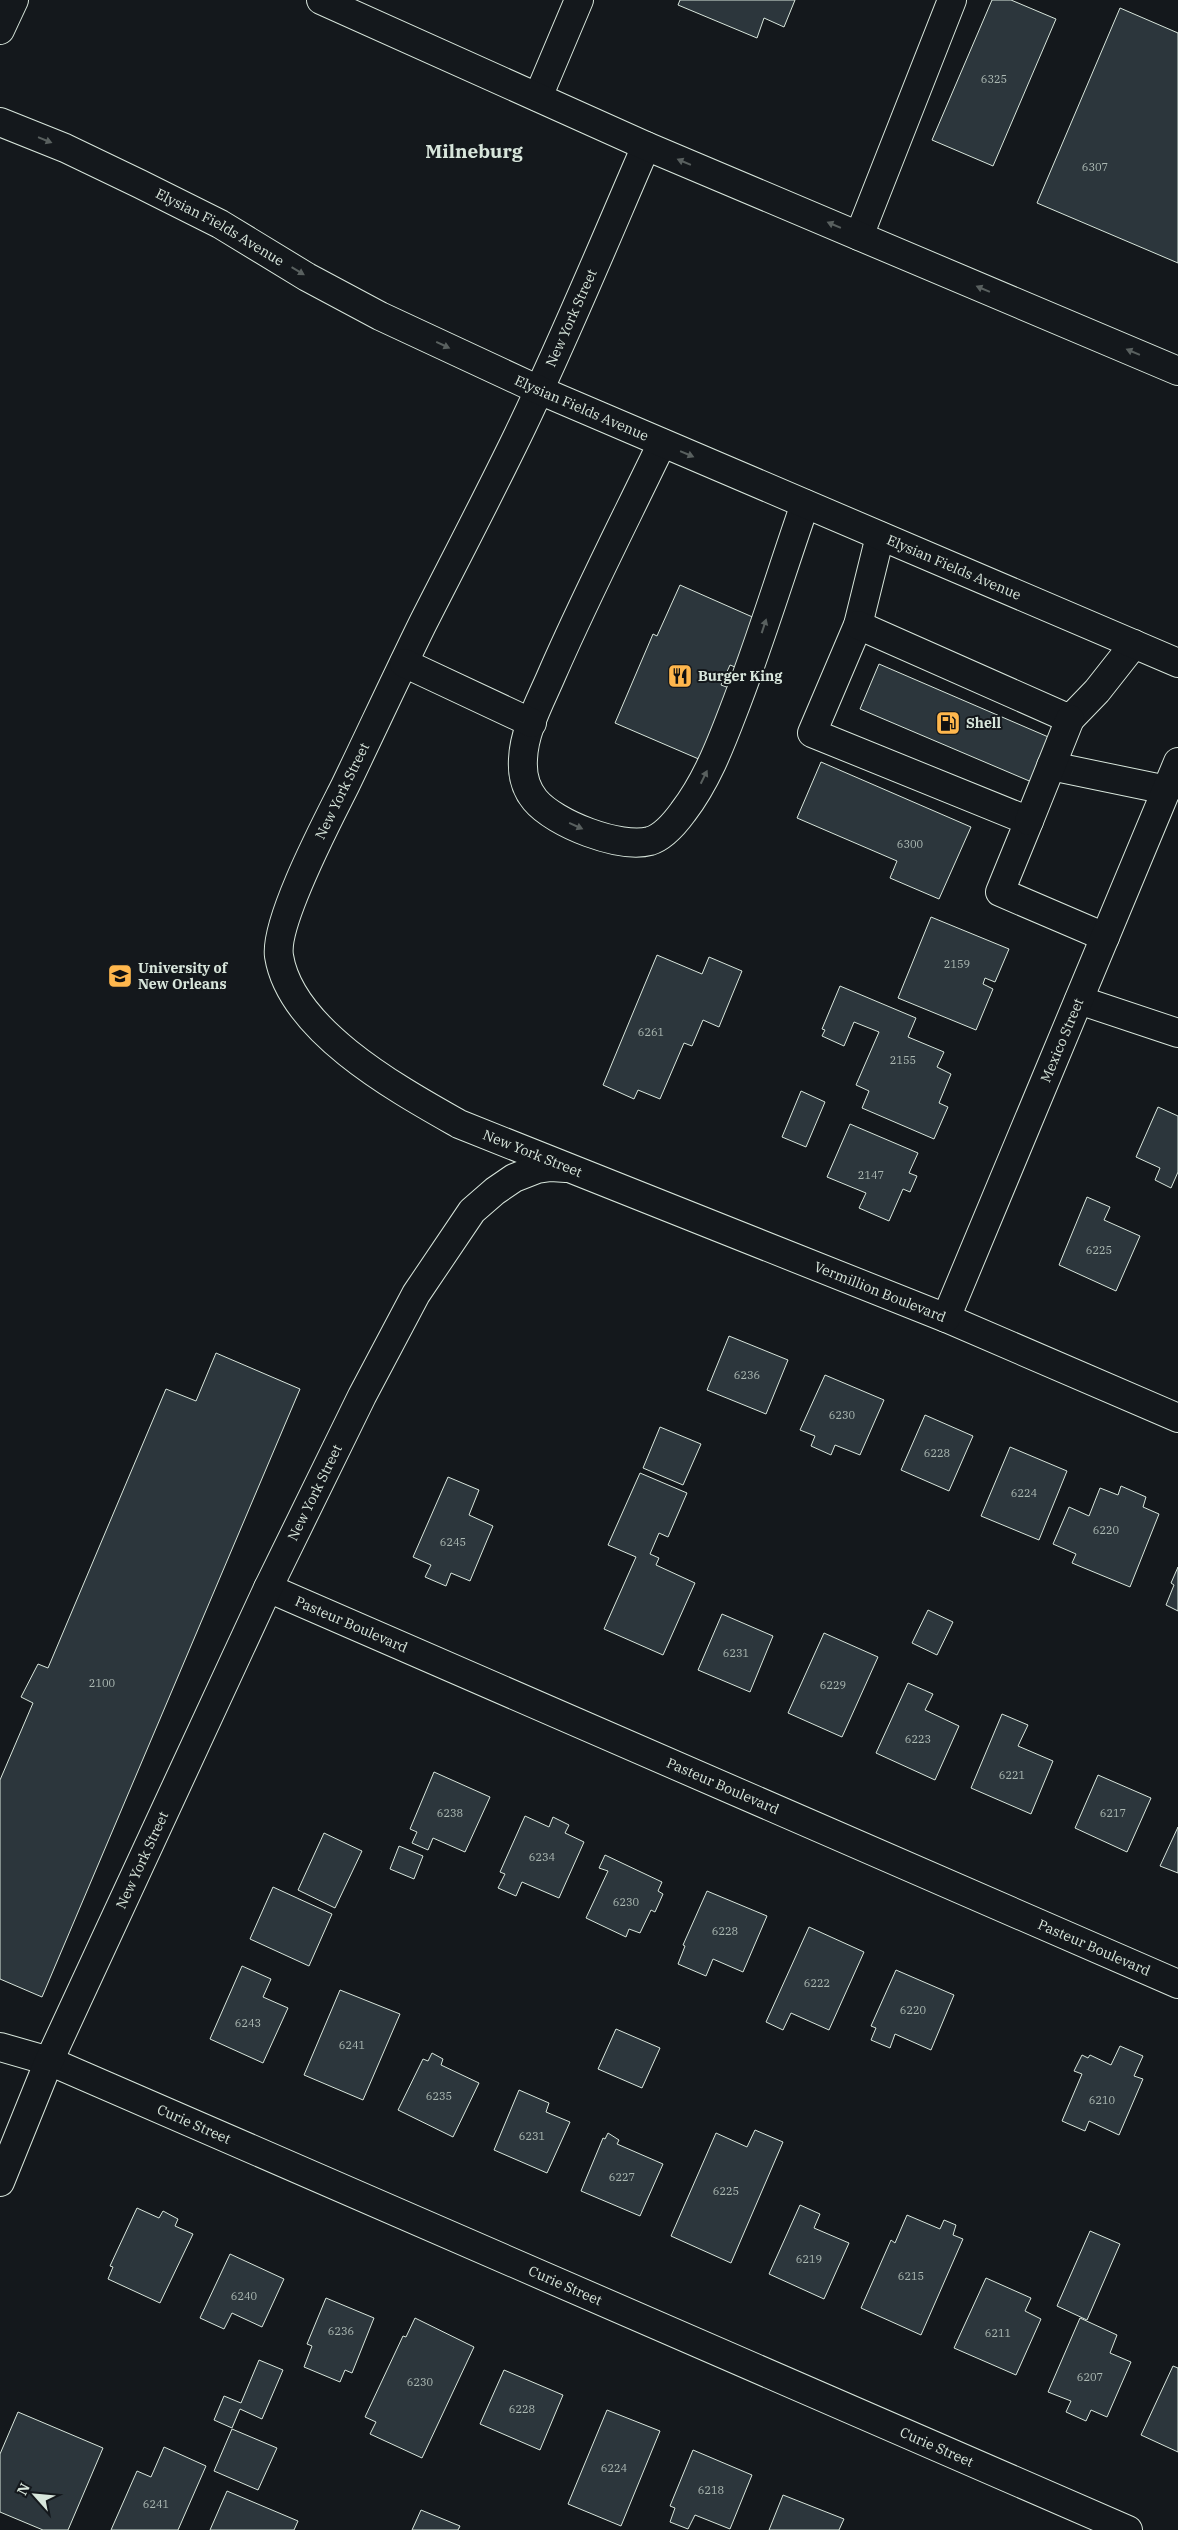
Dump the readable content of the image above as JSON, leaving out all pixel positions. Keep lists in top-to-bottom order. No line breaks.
{"streets":{"street":["Elysian Fields Avenue","New York Street","Mexico Street","Vermillion Boulevard","Pasteur Boulevard","Curie Street"]},"crossings":[["Elysian Fields Avenue","New York Street"],["New York Street","Vermillion Boulevard"],["New York Street","Pasteur Boulevard"],["New York Street","Curie Street"],["Mexico Street","Vermillion Boulevard"]],"one_way":["Elysian Fields Avenue"],"districts":["Milneburg"],"places":{"restaurant":["Burger King"],"fuel station":["Shell"],"school or university":["University of New Orleans"]},"house_numbers":["6325","6307","6300","2159","6261","2155","2147","6225","6236","6230","6228","6224","6220","6245","6231","2100","6229","6223","6221","6238","6217","6234","6230","6228","6222","6220","6243","6241","6235","6210","6231","6227","6225","6219","6215","6240","6236","6211","6207","6230","6228","6224","6218","6241"],"north":"top left"}
